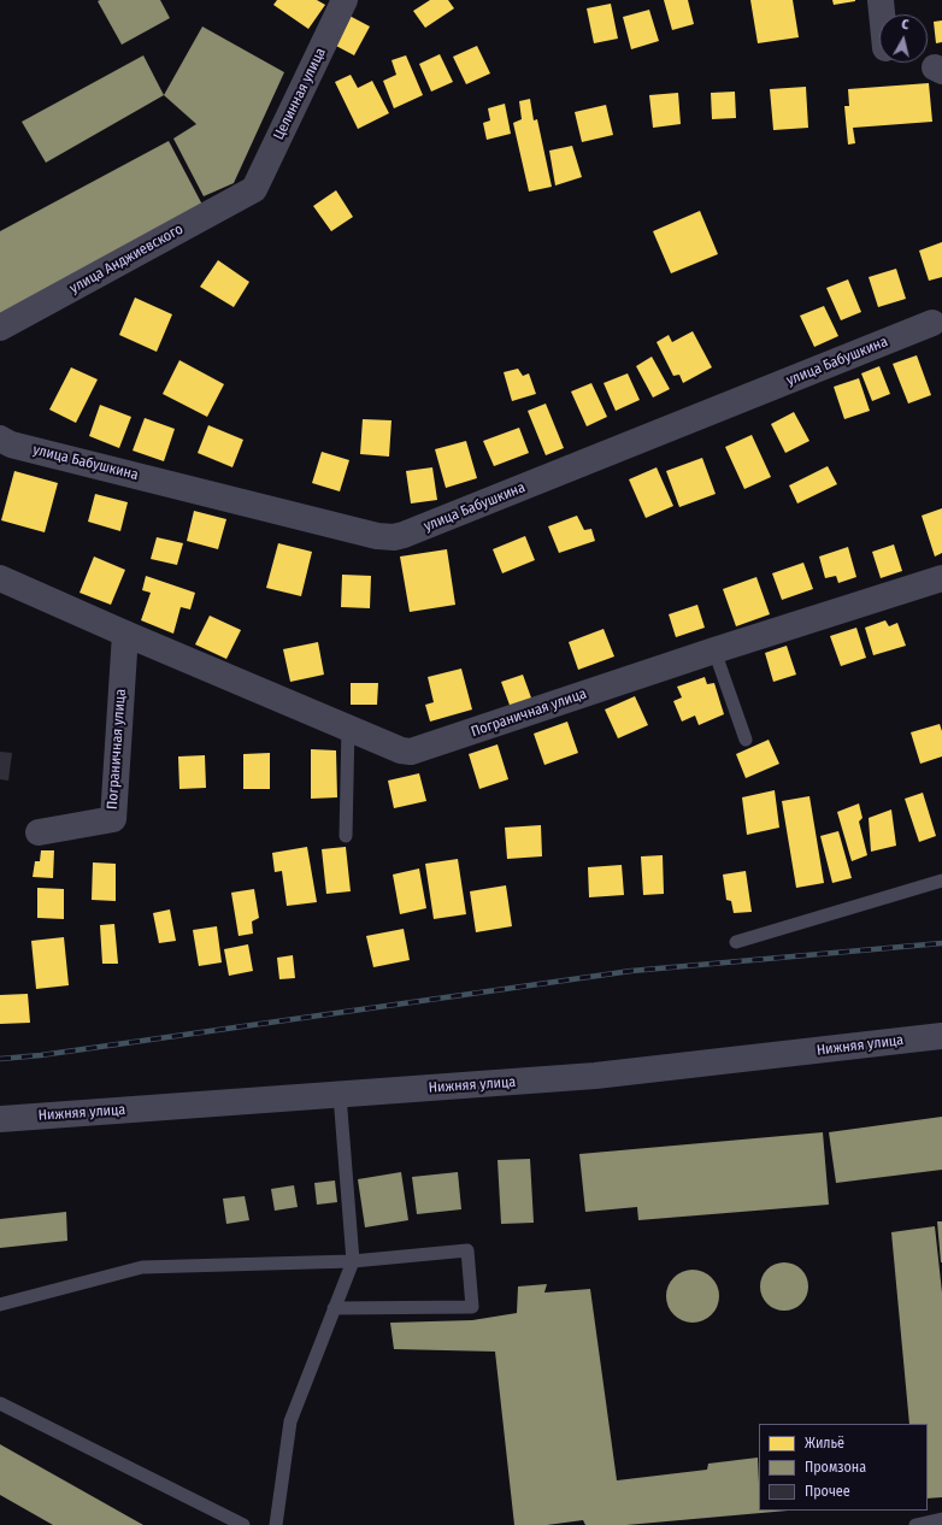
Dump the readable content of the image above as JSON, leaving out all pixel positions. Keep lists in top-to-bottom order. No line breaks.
{"streets":{"street":["Целинная улица","улица Анджиевского","улица Бабушкина","Пограничная улица","Нижняя улица"]},"crossings":[["Целинная улица","улица Анджиевского"]],"legend":["Жильё","Промзона","Прочее"],"north":"top"}
